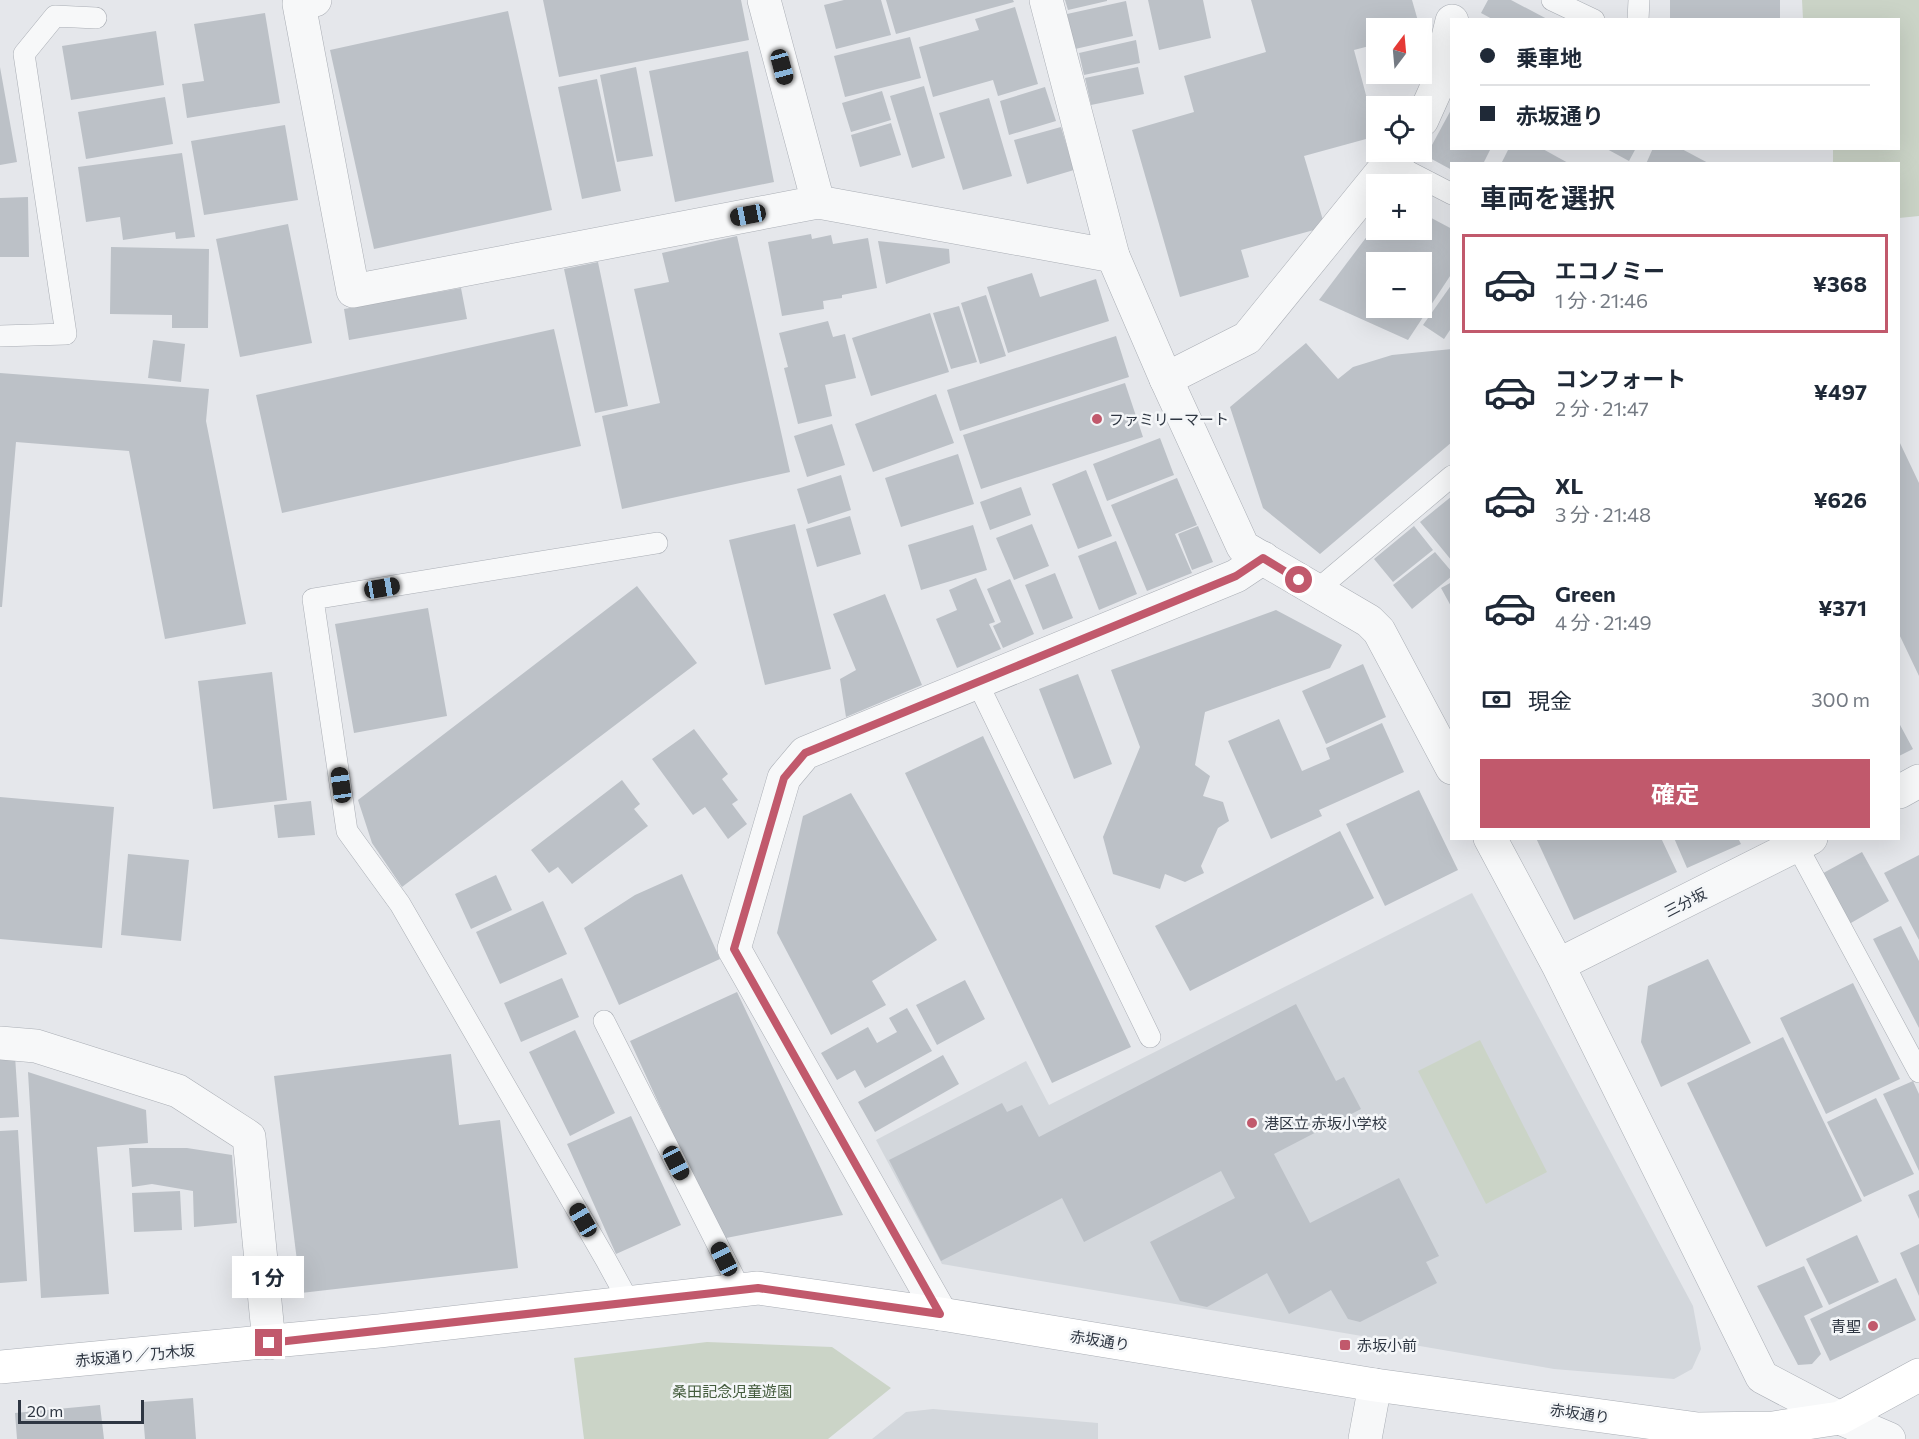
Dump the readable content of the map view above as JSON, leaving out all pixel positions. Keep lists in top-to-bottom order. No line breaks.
{"streets":{"main road":["赤坂通り","赤坂通り／乃木坂"],"street":["三分坂"]},"crossings":[["赤坂通り","赤坂通り／乃木坂"]],"parks":["桑田記念児童遊園"],"places":{"other":["ファミリーマート","港区立 赤坂小学校","青聖"],"transit":["赤坂小前"]},"scale_bar":"20 m","north":"top","page":{"map_buttons":["+","−"],"banner":["乗車地","赤坂通り"],"heading":"車両を選択","list":[{"name":"エコノミー","note":"1 分 · 21:46","value":"¥368"},{"name":"コンフォート","note":"2 分 · 21:47","value":"¥497"},{"name":"XL","note":"3 分 · 21:48","value":"¥626"},{"name":"Green","note":"4 分 · 21:49","value":"¥371"}],"pay":["現金","300 m"],"buttons":"確定","bubble":"1 分","scale":"20 m"}}
